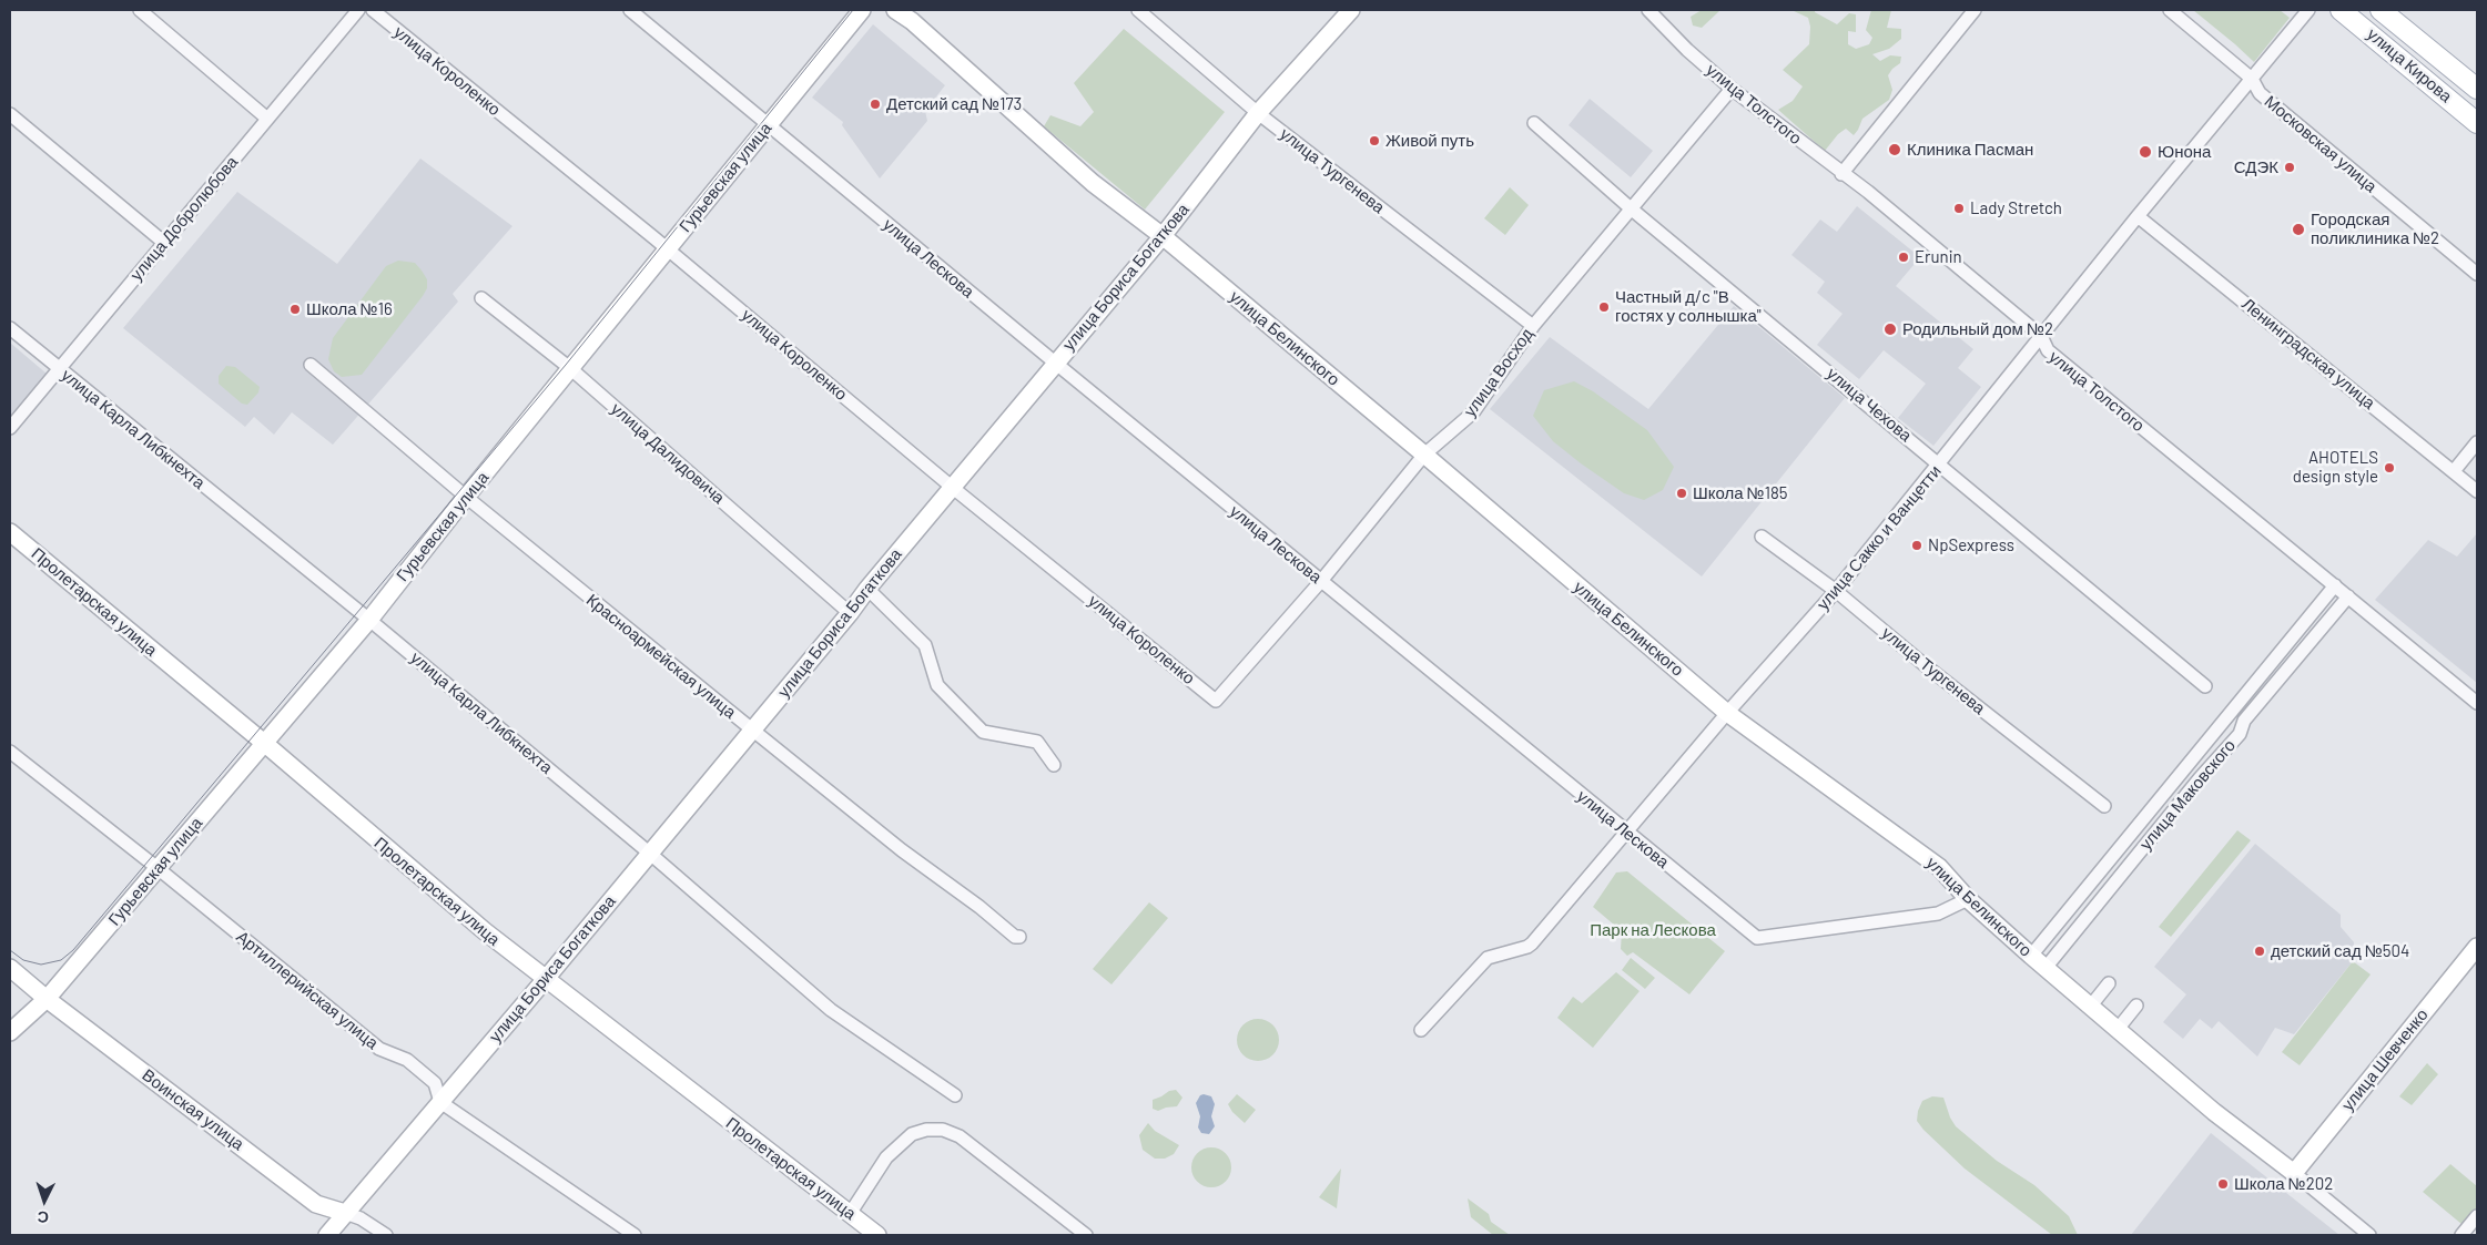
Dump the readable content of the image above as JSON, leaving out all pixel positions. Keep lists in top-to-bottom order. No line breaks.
{"streets":{"main road":["улица Кирова"],"street":["улица Короленко","улица Толстого","Московская улица","улица Тургенева","Гурьевская улица","улица Добролюбова","улица Лескова","улица Бориса Богаткова","улица Белинского","Ленинградская улица","улица Восход","улица Чехова","улица Карла Либкнехта","улица Далидовича","улица Сакко и Ванцетти","Пролетарская улица","Красноармейская улица","улица Маковского","Артиллерийская улица","улица Шевченко","Воинская улица"]},"crossings":[["улица Короленко","Гурьевская улица"],["улица Короленко","улица Бориса Богаткова"],["улица Короленко","улица Восход"],["улица Толстого","улица Восход"],["улица Толстого","улица Сакко и Ванцетти"],["улица Толстого","улица Маковского"],["Московская улица","улица Сакко и Ванцетти"],["улица Тургенева","улица Бориса Богаткова"],["улица Тургенева","улица Восход"],["улица Тургенева","улица Сакко и Ванцетти"],["Гурьевская улица","улица Лескова"],["Гурьевская улица","улица Карла Либкнехта"],["Гурьевская улица","улица Далидовича"],["Гурьевская улица","Пролетарская улица"],["Гурьевская улица","Красноармейская улица"],["Гурьевская улица","Артиллерийская улица"],["Гурьевская улица","Воинская улица"],["улица Добролюбова","улица Карла Либкнехта"],["улица Лескова","улица Бориса Богаткова"],["улица Лескова","улица Белинского"],["улица Лескова","улица Восход"],["улица Лескова","улица Сакко и Ванцетти"],["улица Бориса Богаткова","улица Белинского"],["улица Бориса Богаткова","улица Карла Либкнехта"],["улица Бориса Богаткова","улица Далидовича"],["улица Бориса Богаткова","Пролетарская улица"],["улица Бориса Богаткова","Красноармейская улица"],["улица Бориса Богаткова","Артиллерийская улица"],["улица Бориса Богаткова","Воинская улица"],["улица Белинского","улица Восход"],["улица Белинского","улица Сакко и Ванцетти"],["улица Белинского","улица Маковского"],["улица Белинского","улица Шевченко"],["Ленинградская улица","улица Сакко и Ванцетти"],["улица Восход","улица Чехова"],["улица Чехова","улица Сакко и Ванцетти"]],"parks":["Парк на Лескова"],"places":["Детский сад №173","Живой путь","Клиника Пасман","Юнона","СДЭК","Lady Stretch","Городская поликлиника №2","Erunin","Частный д/c \"В гостях у солнышка\"","Школа №16","Родильный дом №2","AHOTELS design style","Школа №185","NpSexpress","детский сад №504","Школа №202"],"north":"bottom"}
